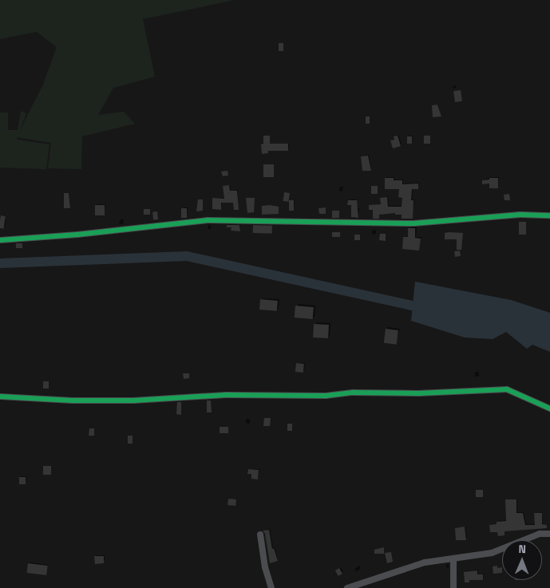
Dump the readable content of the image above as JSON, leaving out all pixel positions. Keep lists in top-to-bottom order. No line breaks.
{"north":"top"}
